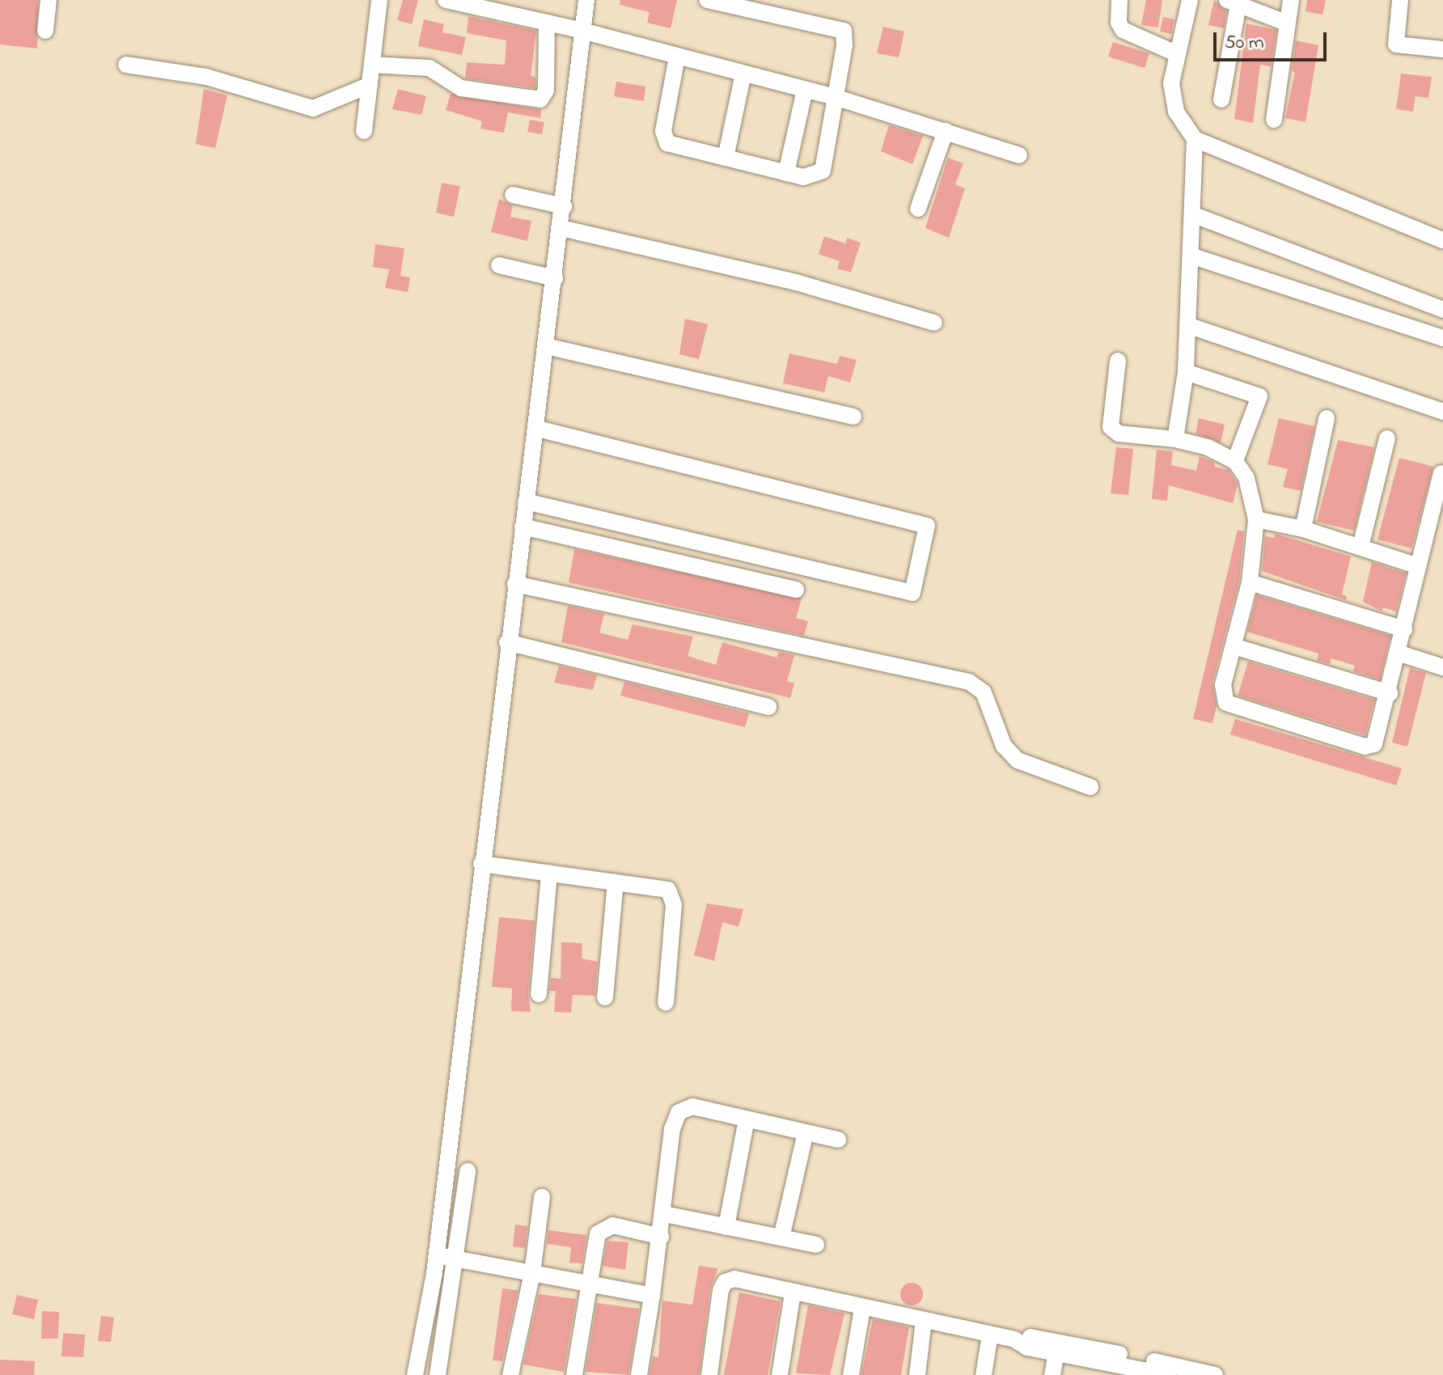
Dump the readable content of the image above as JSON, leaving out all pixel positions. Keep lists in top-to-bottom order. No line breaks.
{"scale_bar":"50 m"}
